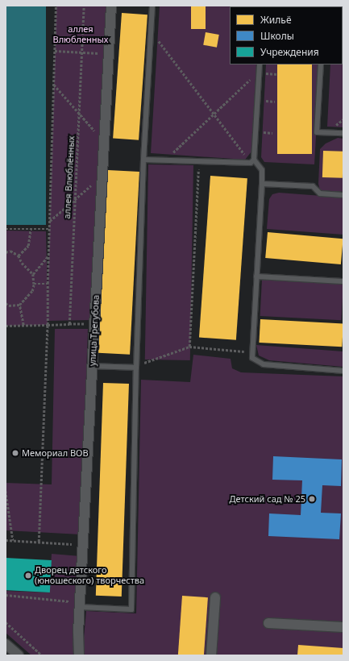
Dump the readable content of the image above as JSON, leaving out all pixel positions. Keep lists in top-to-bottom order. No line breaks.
{"streets":{"street":["улица Трегубова"],"path":["аллея Влюблённых"]},"parks":["аллея Влюбленных"],"places":["Мемориал ВОВ","Детский сад № 25","Дворец детского (юношеского) творчества"],"legend":["Жильё","Школы","Учреждения"]}
